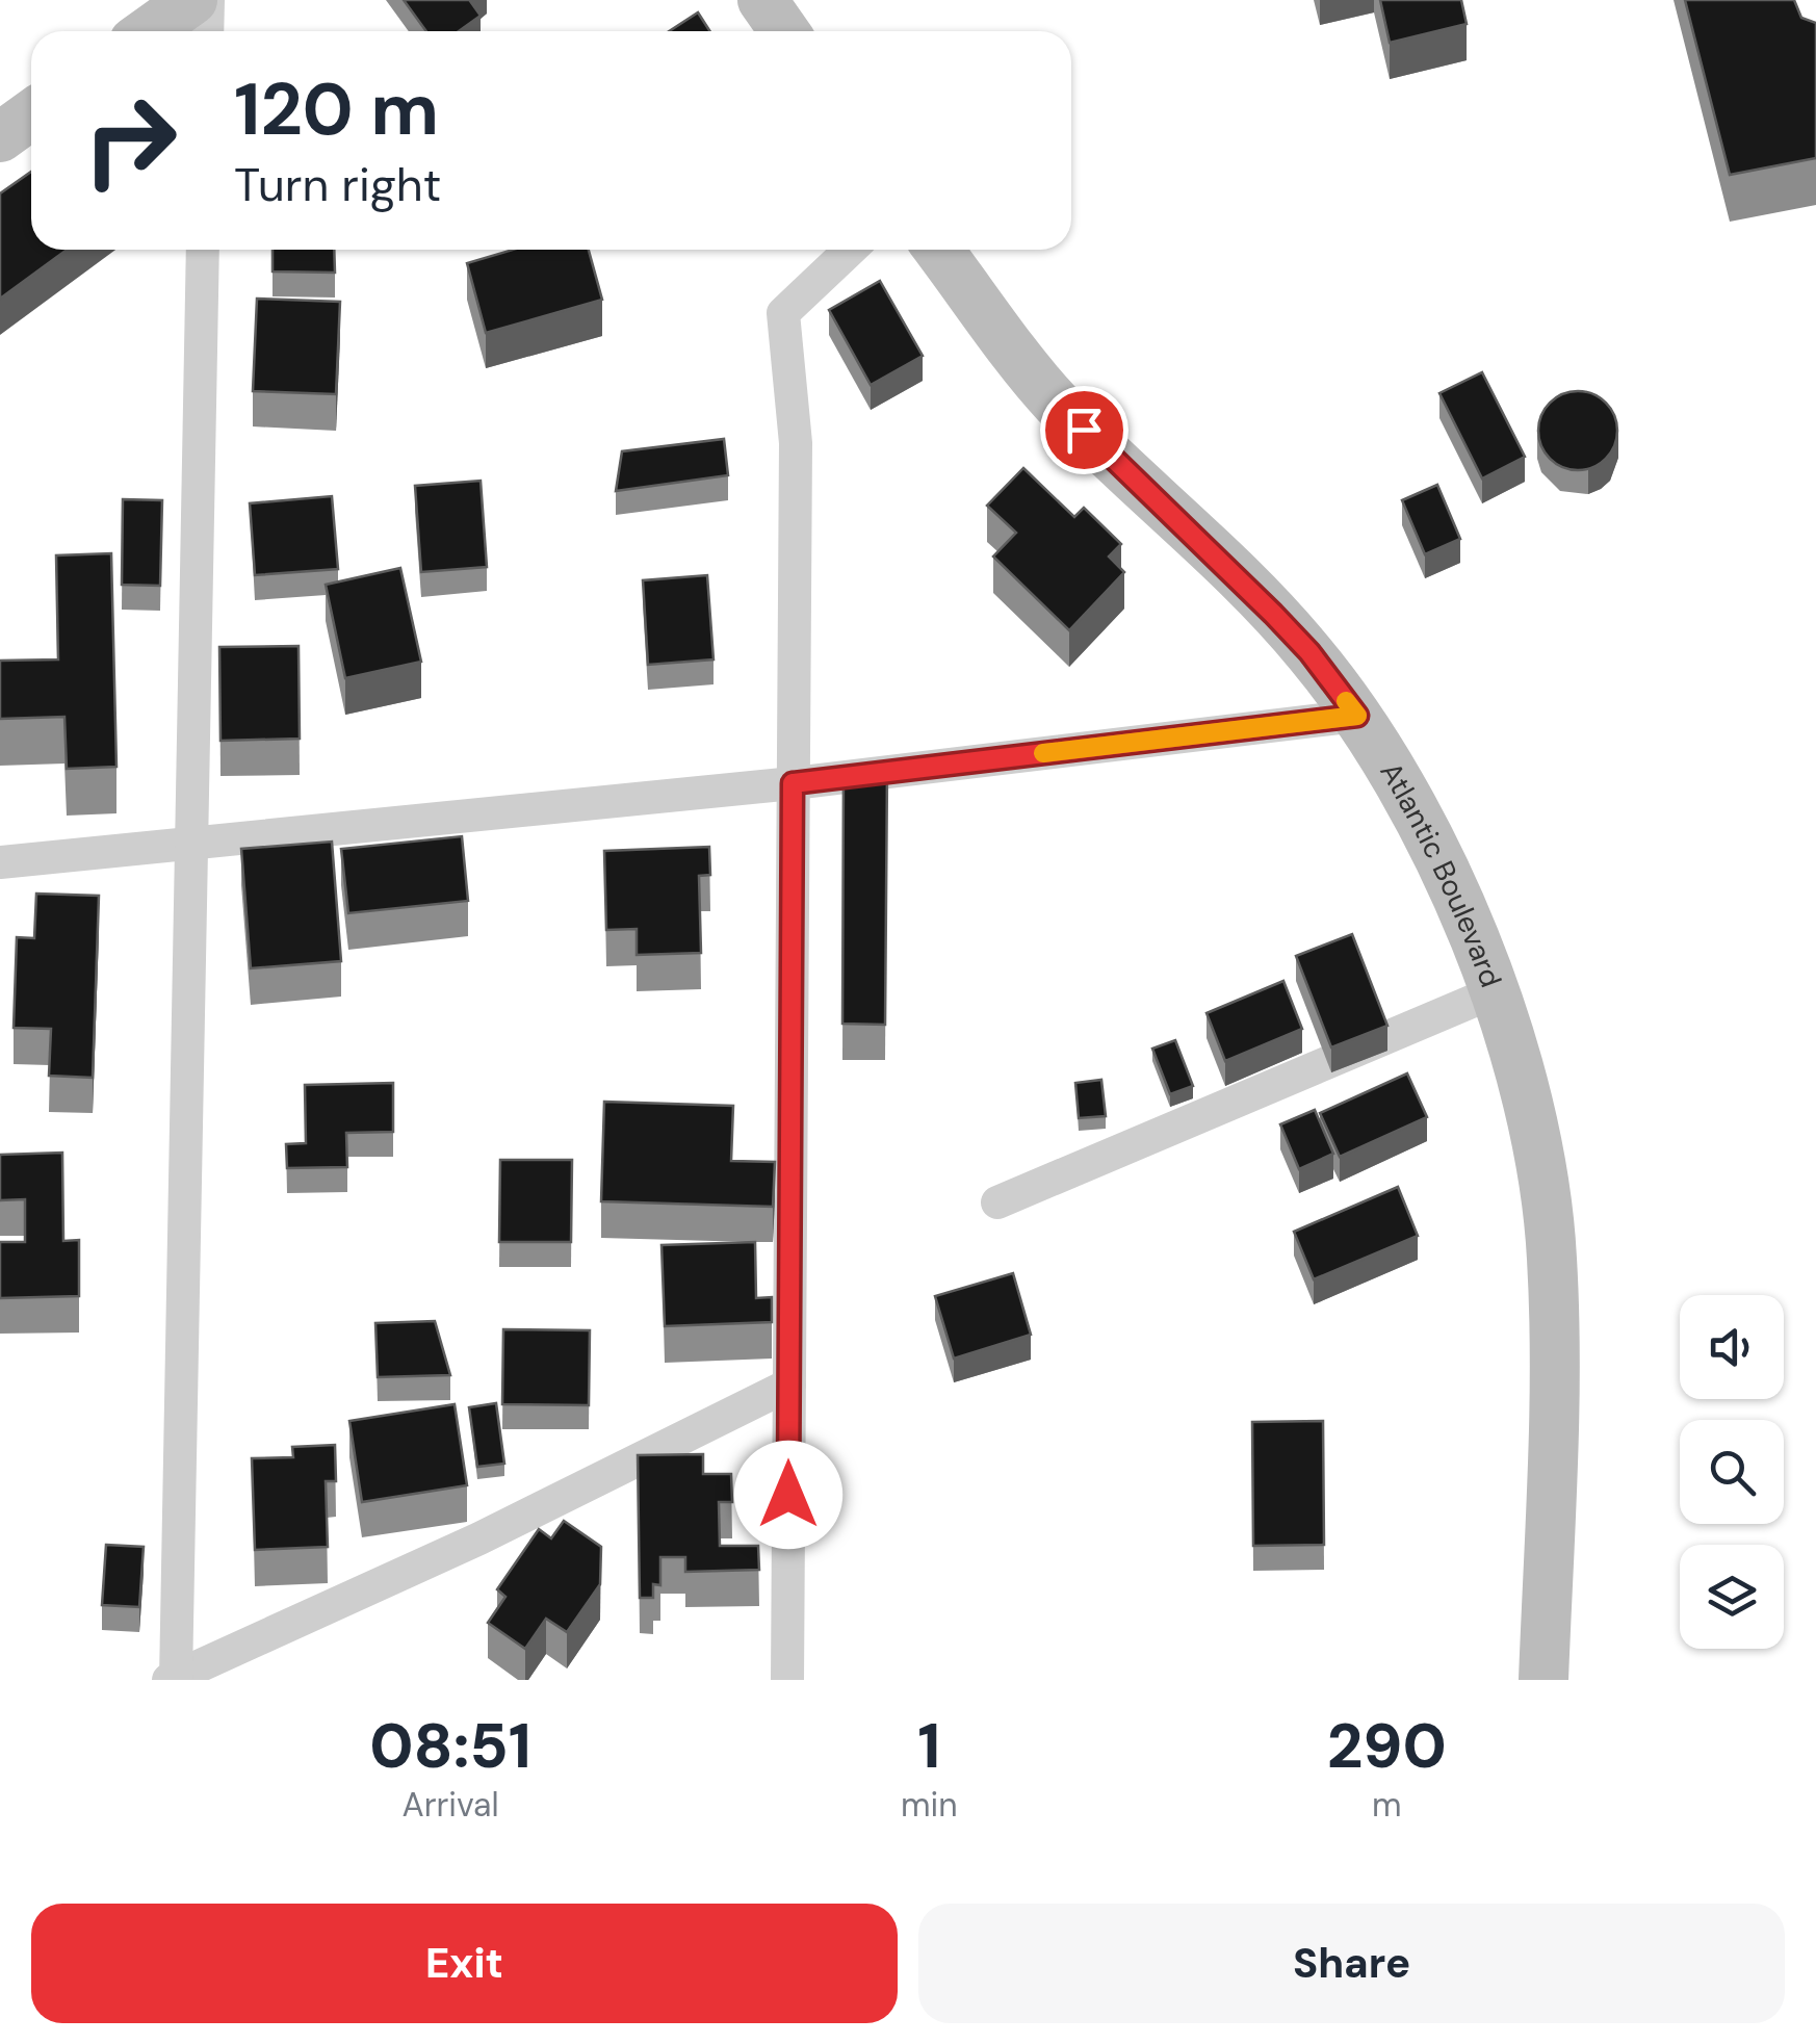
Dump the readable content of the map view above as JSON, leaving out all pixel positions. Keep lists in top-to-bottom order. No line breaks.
{"streets":{"street":["Atlantic Boulevard"]},"page":{"turn":["120 m","Turn right"],"eta":["08:51","Arrival","1","min","290","m"],"buttons":["Exit","Share"]}}
